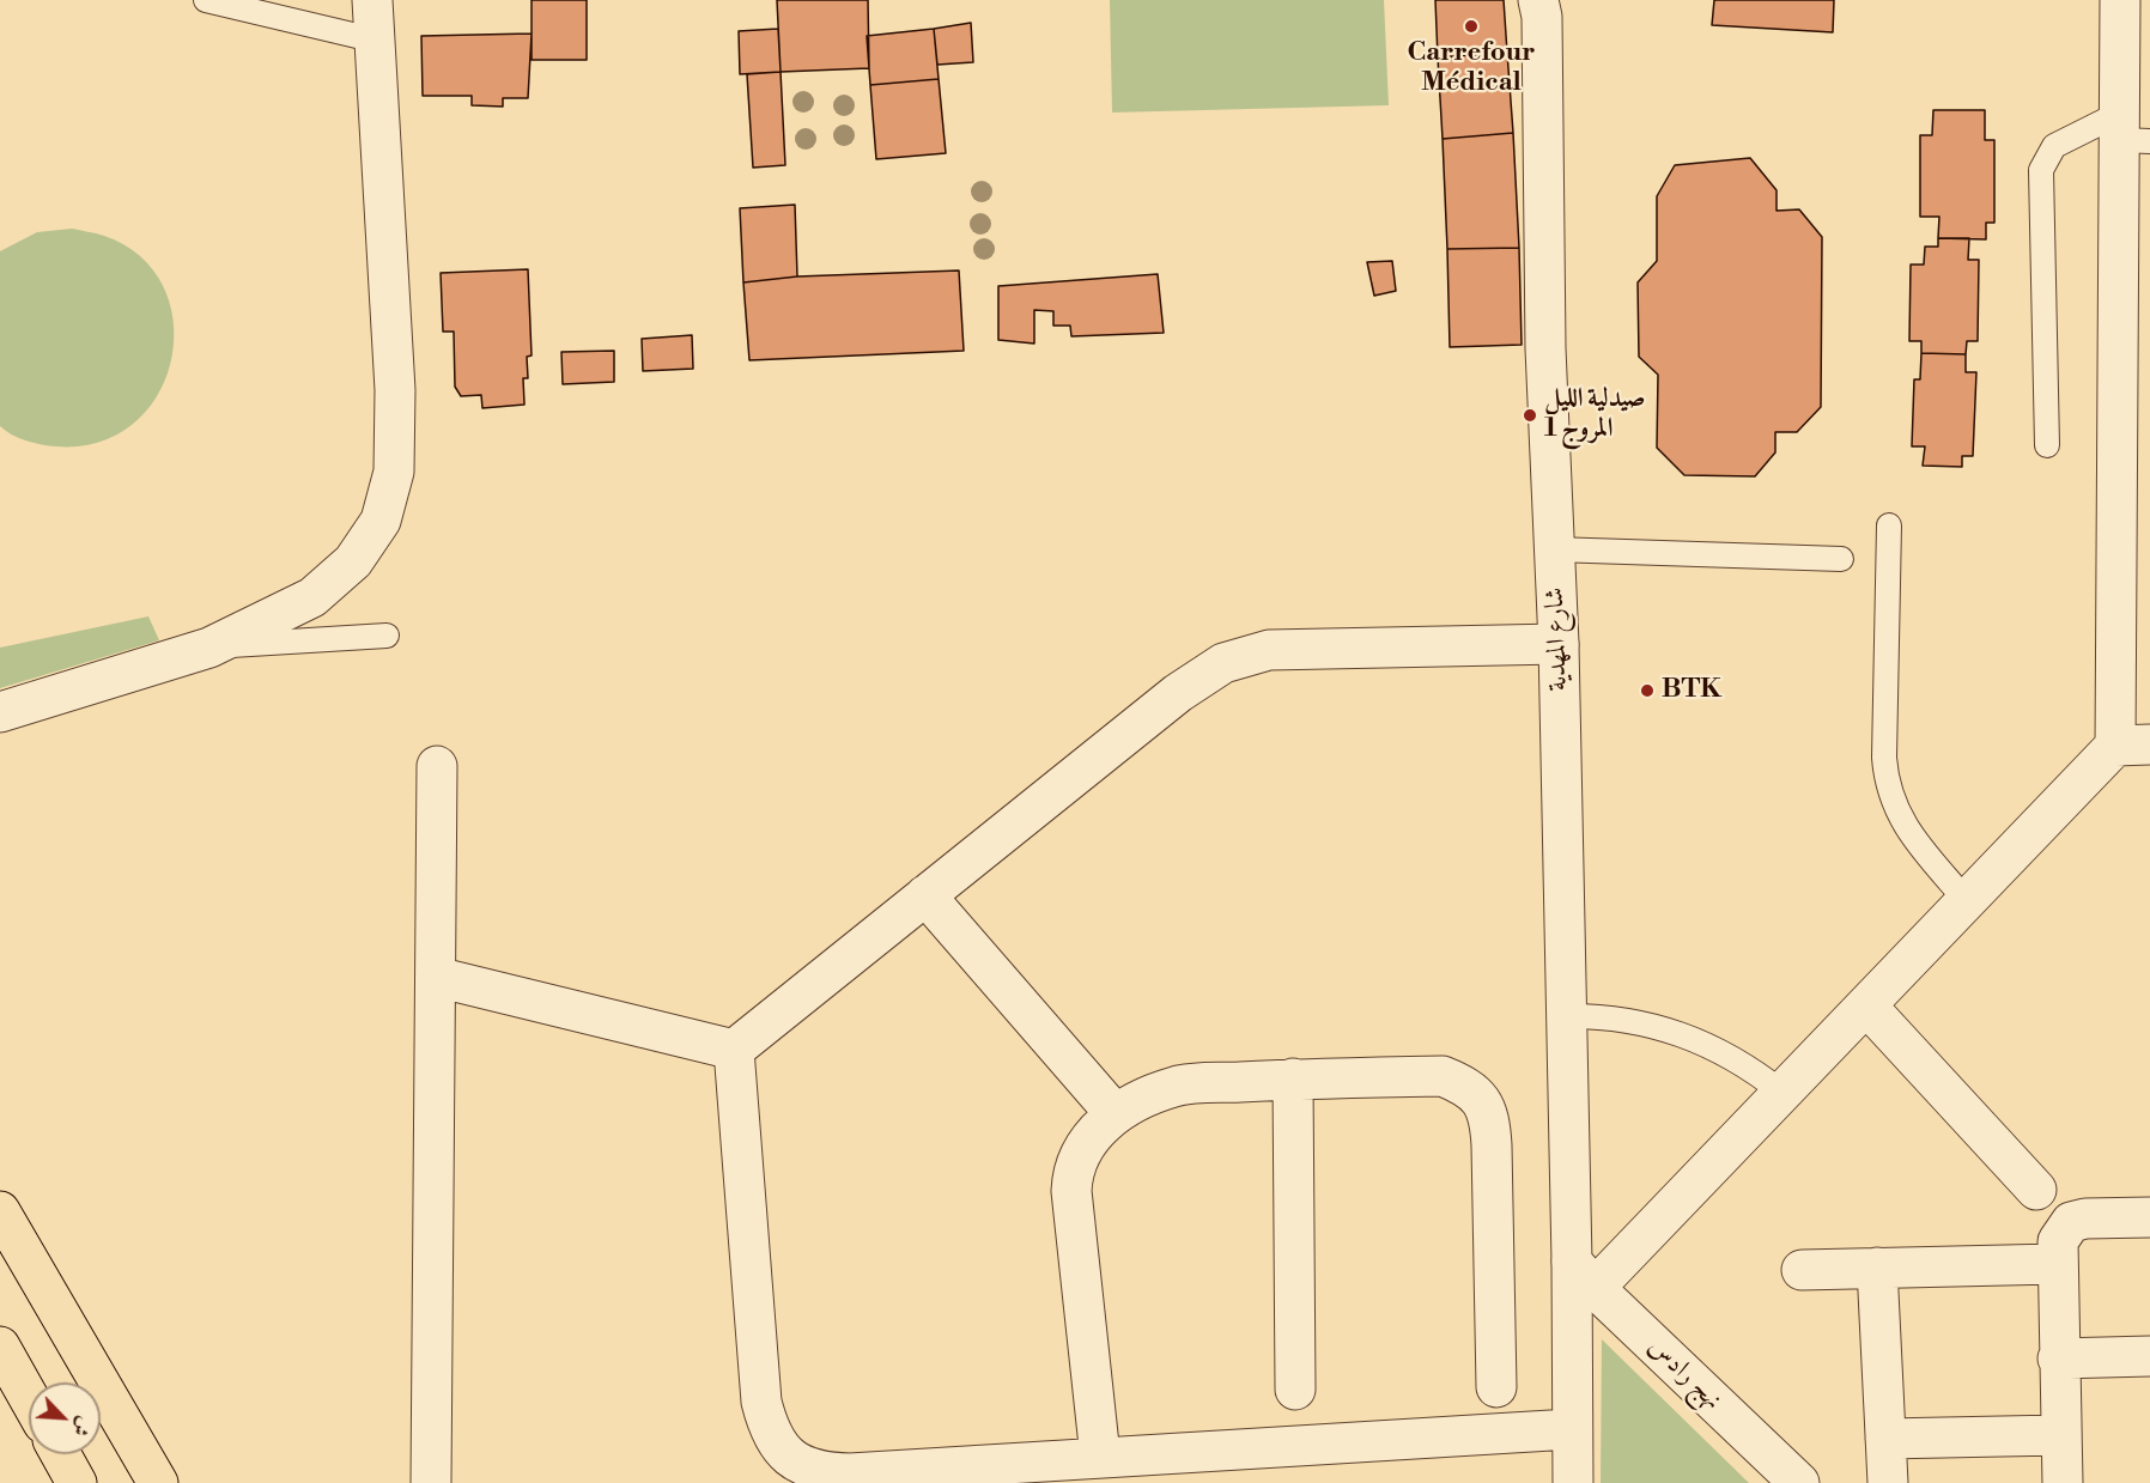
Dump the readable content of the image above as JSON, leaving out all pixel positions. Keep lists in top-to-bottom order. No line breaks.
{"streets":{"street":["شارع المهدية","نهج رادس"]},"crossings":[["شارع المهدية","نهج رادس"]],"places":["Carrefour Médical","صيدلية الليل المروج 1","BTK"],"north":"bottom right"}
